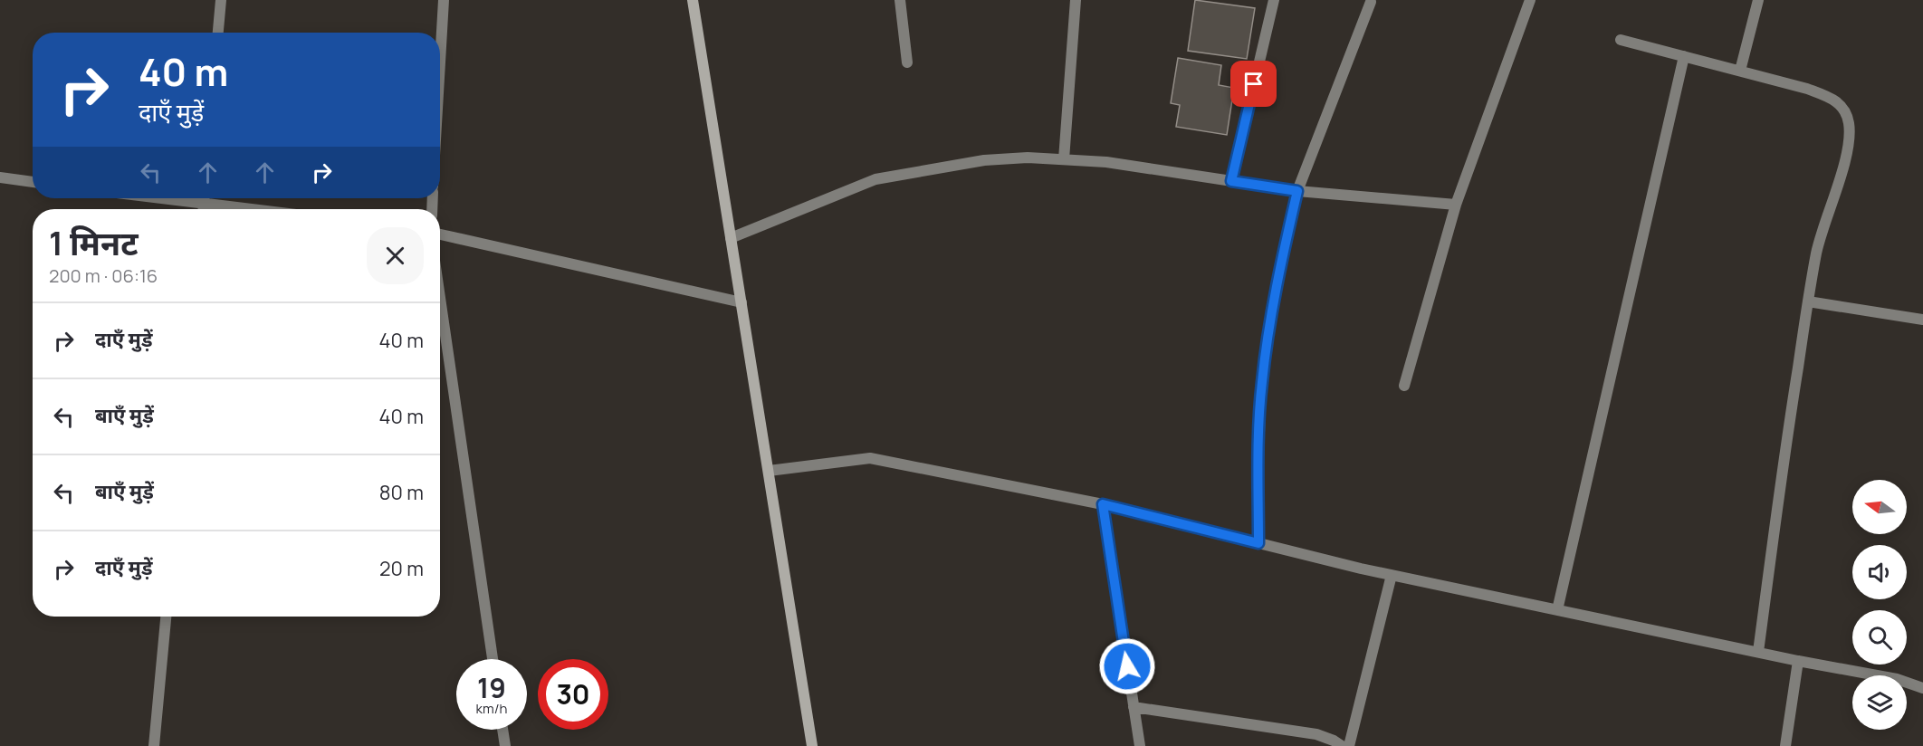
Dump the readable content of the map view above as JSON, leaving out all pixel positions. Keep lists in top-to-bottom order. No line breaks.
{"north":"left","page":{"turn":["40 m","दाएँ मुड़ें"],"heading":["1 मिनट","200 m · 06:16"],"list":[{"name":"दाएँ मुड़ें","value":"40 m"},{"name":"बाएँ मुड़ें","value":"40 m"},{"name":"बाएँ मुड़ें","value":"80 m"},{"name":"दाएँ मुड़ें","value":"20 m"}],"speed":"19 km/h","limit":"30"}}
